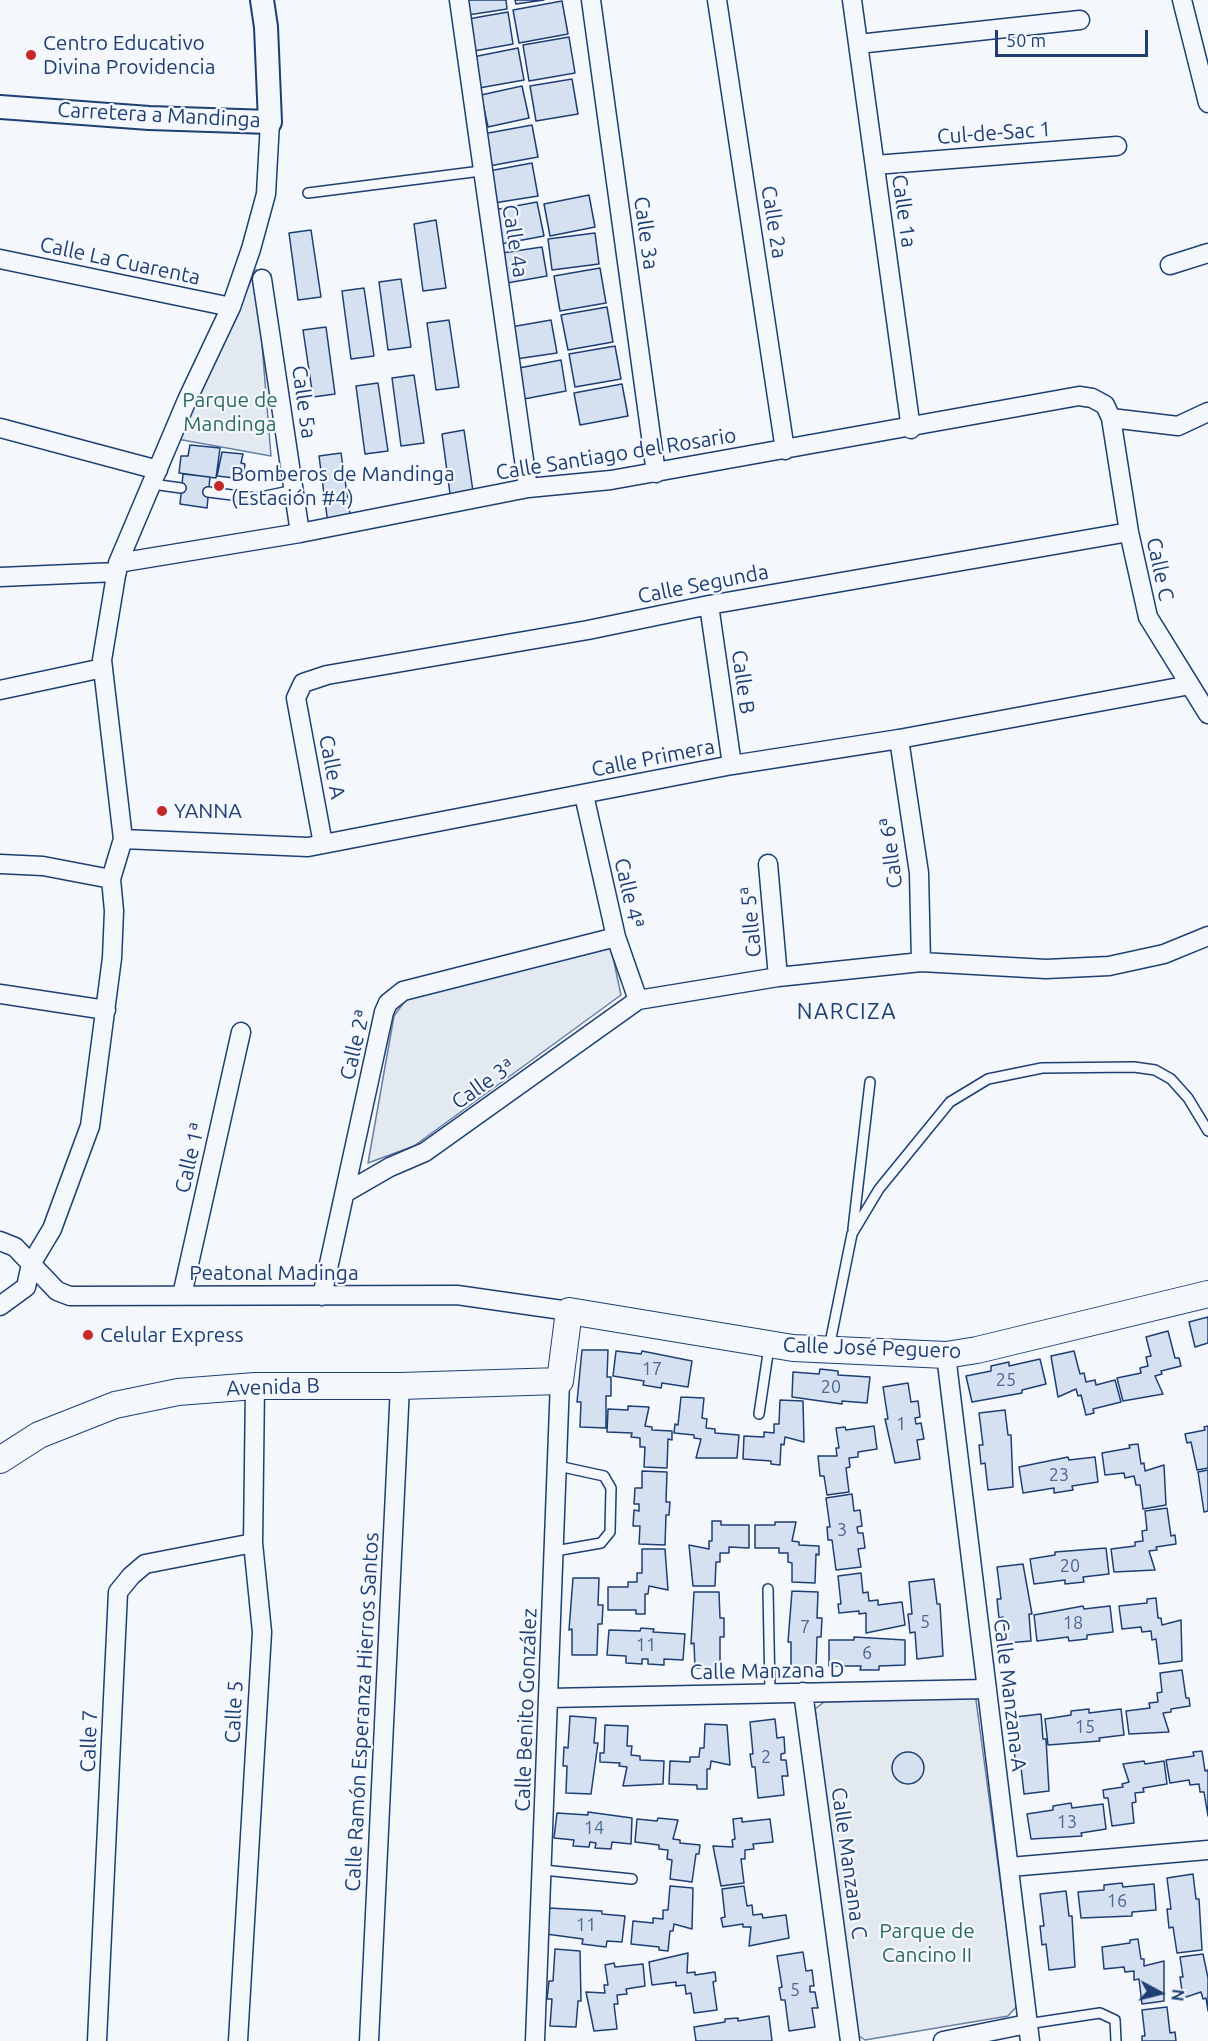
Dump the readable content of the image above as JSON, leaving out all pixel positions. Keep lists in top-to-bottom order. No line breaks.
{"streets":{"main road":["Calle José Peguero","Avenida B"],"street":["Carretera a Mandinga","Cul-de-Sac 1","Calle 1a","Calle 2a","Calle 3a","Calle 4a","Calle La Cuarenta","Calle 5a","Calle Santiago del Rosario","Calle C","Calle Segunda","Calle B","Calle Primera","Calle A","Calle 6ª","Calle 4ª","Calle 5ª","Calle 2ª","Calle 3ª","Calle 1ª","Peatonal Madinga","Calle Manzana D","Calle Manzana A","Calle Benito González","Calle 5","Calle Ramón Esperanza Hierros Santos","Calle 7","Calle Manzana C"]},"crossings":[["Cul-de-Sac 1","Calle 1a"],["Calle 1a","Calle Santiago del Rosario"],["Calle 2a","Calle Santiago del Rosario"],["Calle 3a","Calle Santiago del Rosario"],["Calle 4a","Calle Santiago del Rosario"],["Calle 5a","Calle Santiago del Rosario"],["Calle Santiago del Rosario","Calle C"],["Calle C","Calle Segunda"],["Calle C","Calle Primera"],["Calle Segunda","Calle B"],["Calle Segunda","Calle A"],["Calle B","Calle Primera"],["Calle Primera","Calle A"],["Calle Primera","Calle 6ª"],["Calle Primera","Calle 4ª"],["Calle 4ª","Calle 2ª"],["Calle 4ª","Calle 3ª"],["Calle 2ª","Calle 3ª"],["Calle 2ª","Peatonal Madinga"],["Calle 1ª","Peatonal Madinga"],["Peatonal Madinga","Calle José Peguero"],["Calle José Peguero","Calle Manzana A"],["Avenida B","Calle Benito González"],["Avenida B","Calle 5"],["Avenida B","Calle Ramón Esperanza Hierros Santos"],["Calle Manzana D","Calle Manzana A"],["Calle Manzana D","Calle Benito González"],["Calle Manzana D","Calle Manzana C"],["Calle 5","Calle 7"]],"districts":["NARCIZA"],"parks":["Parque de Mandinga","Parque de Cancino II"],"places":["Centro Educativo Divina Providencia","Bomberos de Mandinga (Estación #4)","YANNA","Celular Express"],"house_numbers":["17","25","20","1","23","3","20","5","18","7","11","6","15","2","13","14","16","11","5"],"scale_bar":"50 m","north":"right"}
